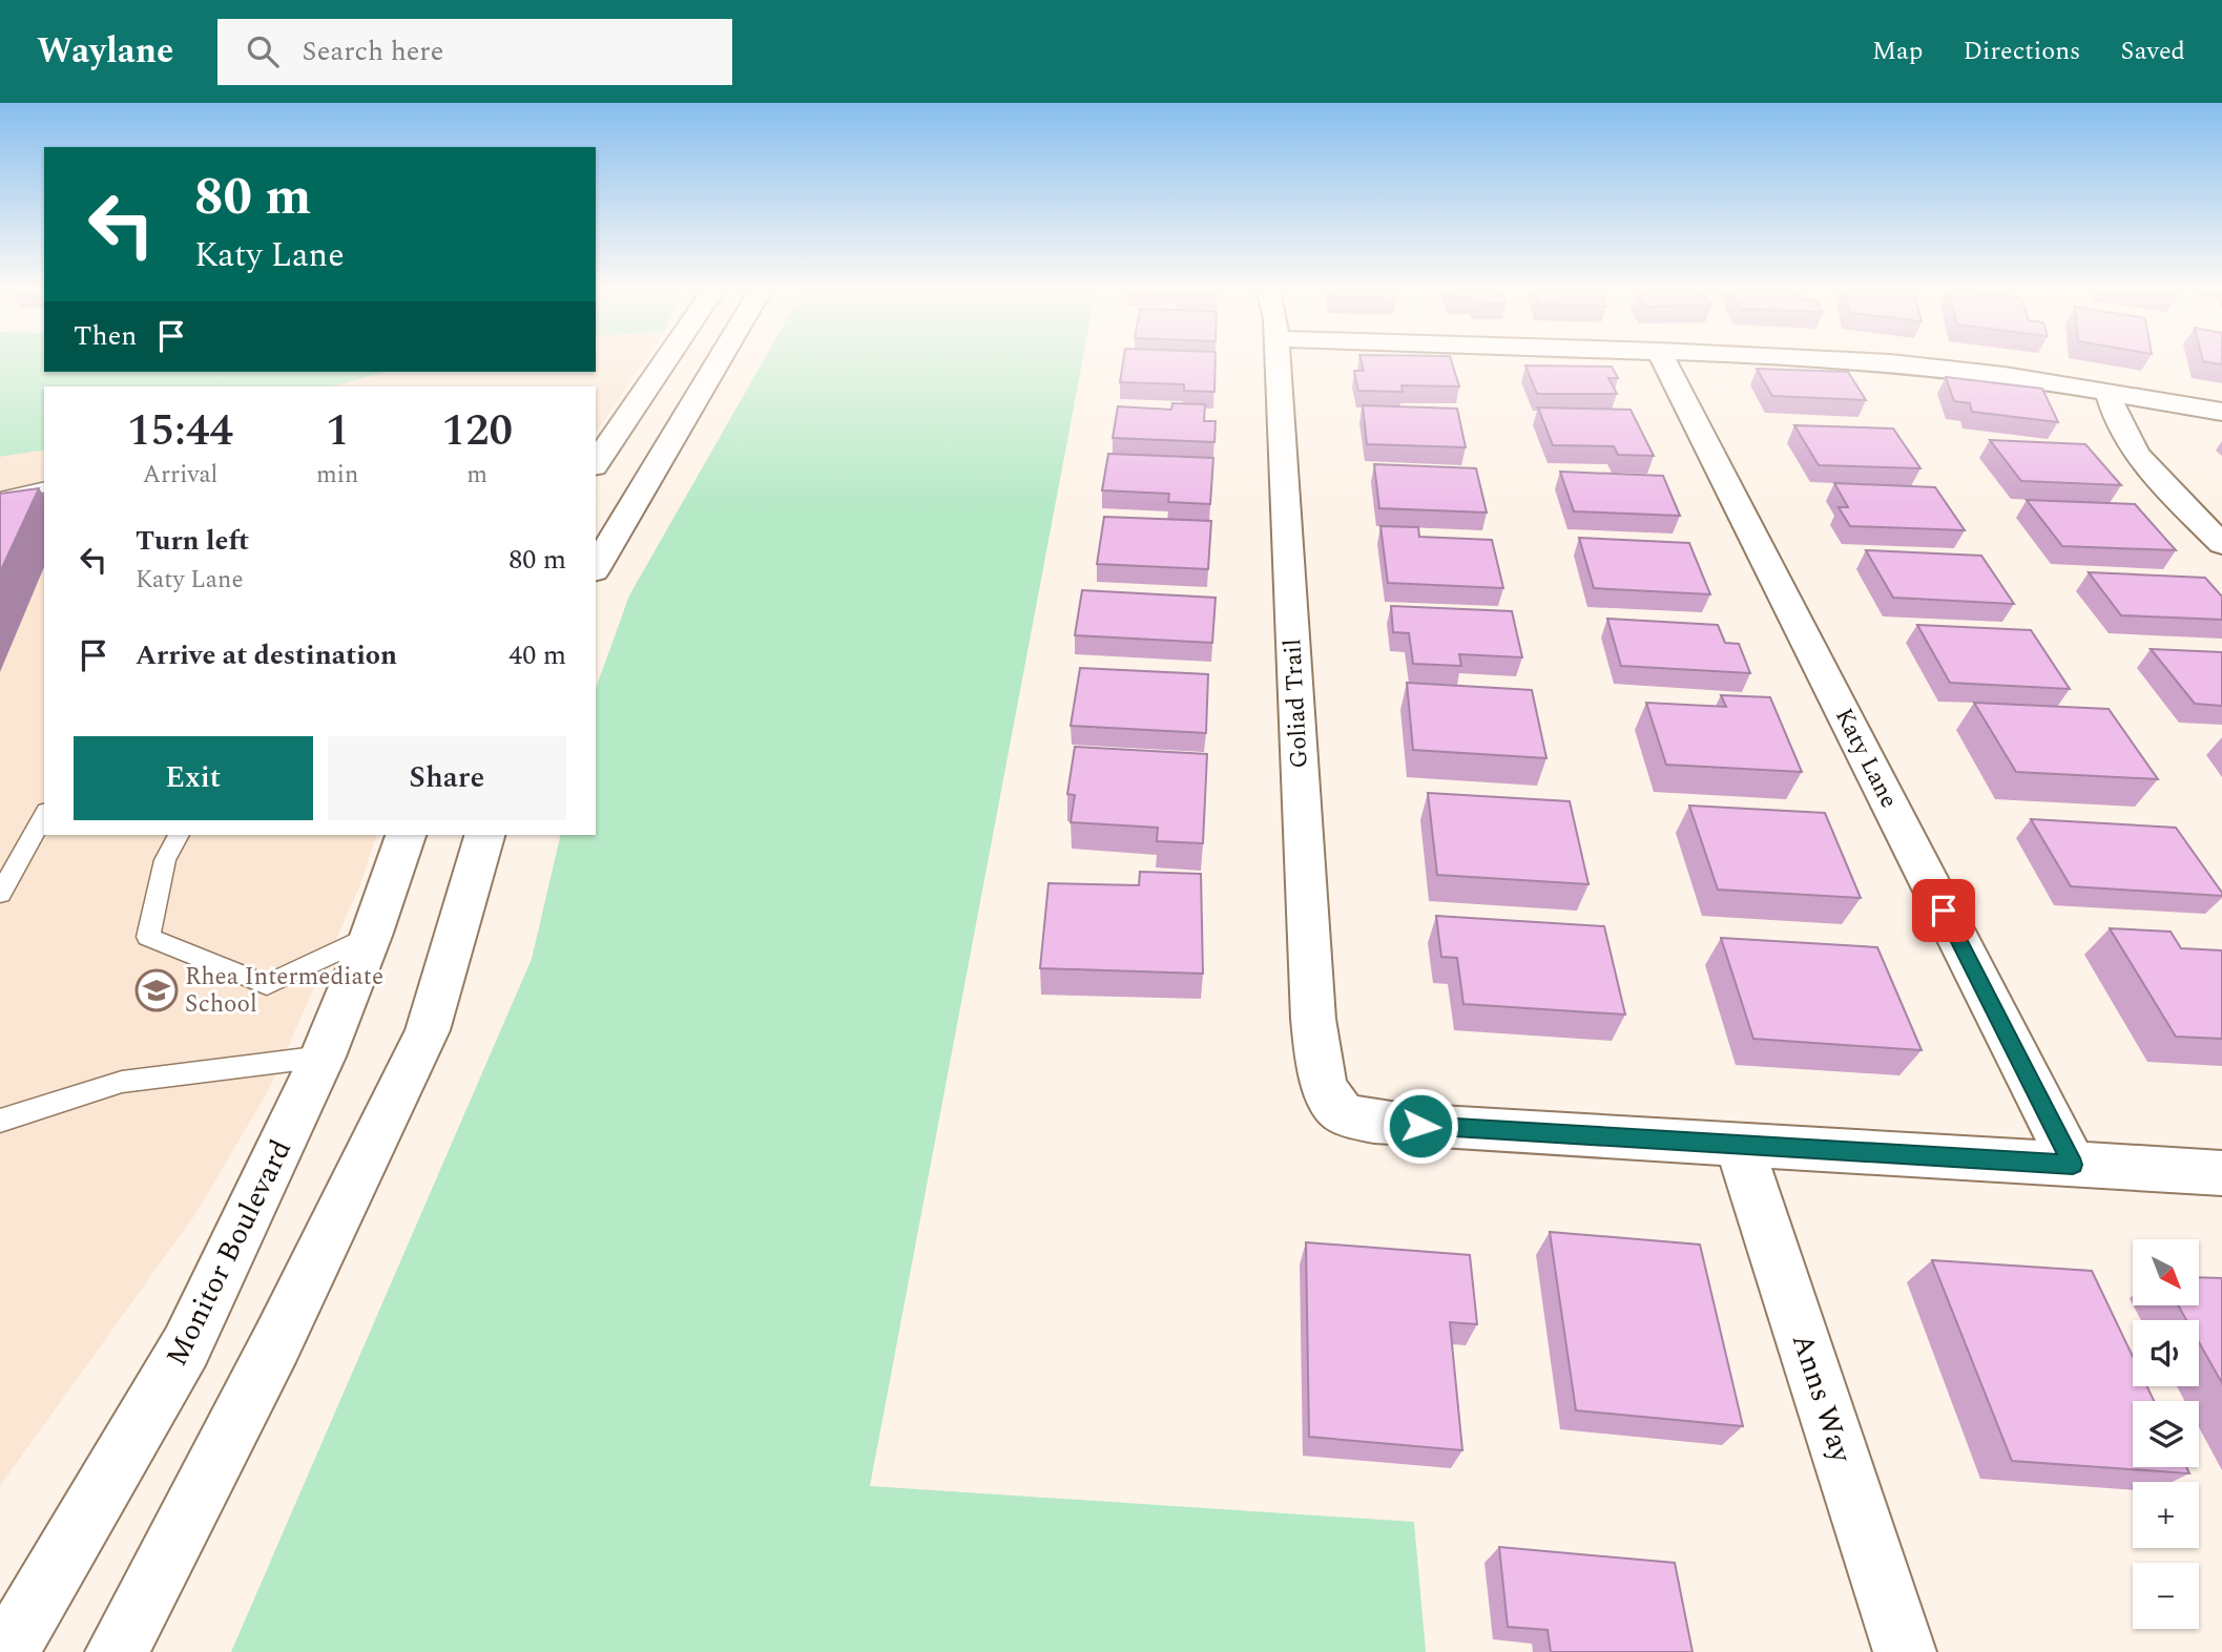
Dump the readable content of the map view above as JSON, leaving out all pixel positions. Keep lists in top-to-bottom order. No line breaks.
{"streets":{"street":["Goliad Trail","Katy Lane","Monitor Boulevard","Anns Way"]},"crossings":[["Goliad Trail","Anns Way"]],"places":{"school or university":["Rhea Intermediate School"]},"north":"bottom right","page":{"header":"Waylane","search":"Search here","nav":["Map","Directions","Saved"],"turn":["80 m","Katy Lane"],"then":"Then","eta":["15:44","Arrival","1","min","120","m"],"list":[{"name":"Turn left","note":"Katy Lane","value":"80 m"},{"name":"Arrive at destination","value":"40 m"}],"buttons":["Exit","Share"],"map_buttons":["+","−"]}}
